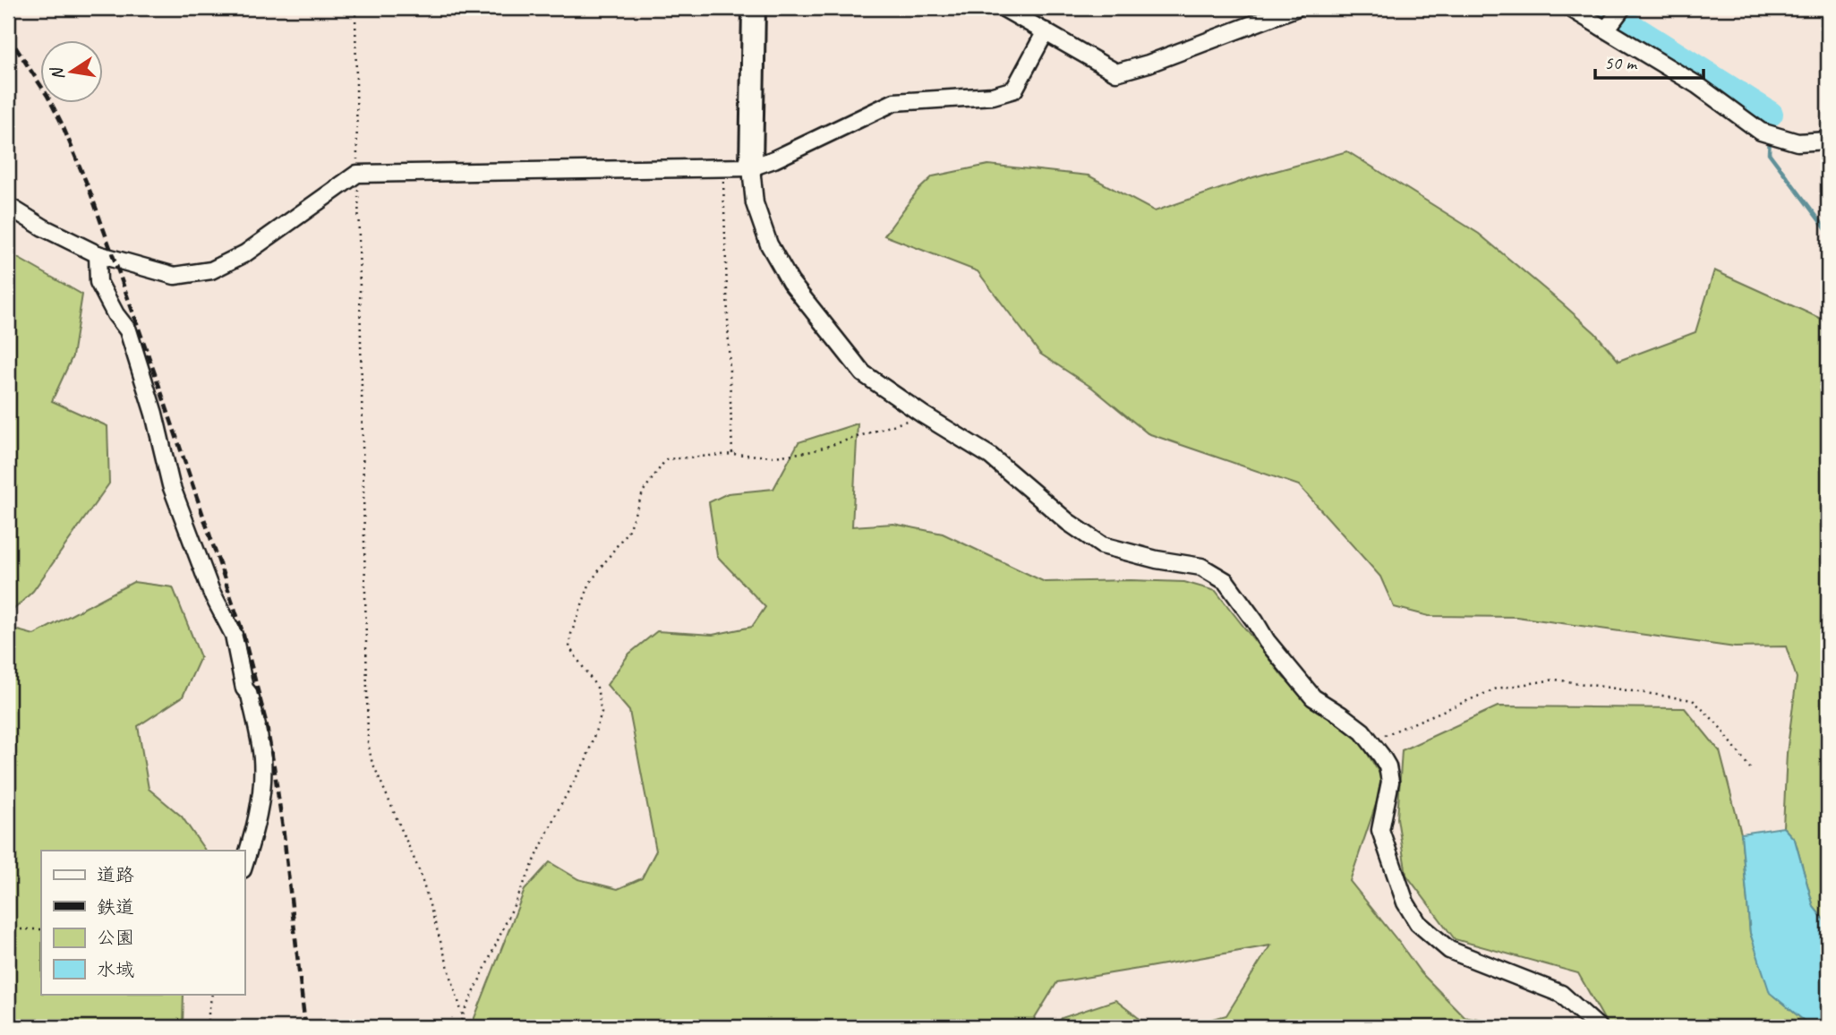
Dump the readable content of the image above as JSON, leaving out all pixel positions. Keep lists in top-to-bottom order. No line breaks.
{"legend":["道路","鉄道","公園","水域"],"scale_bar":"50 m","north":"left"}
